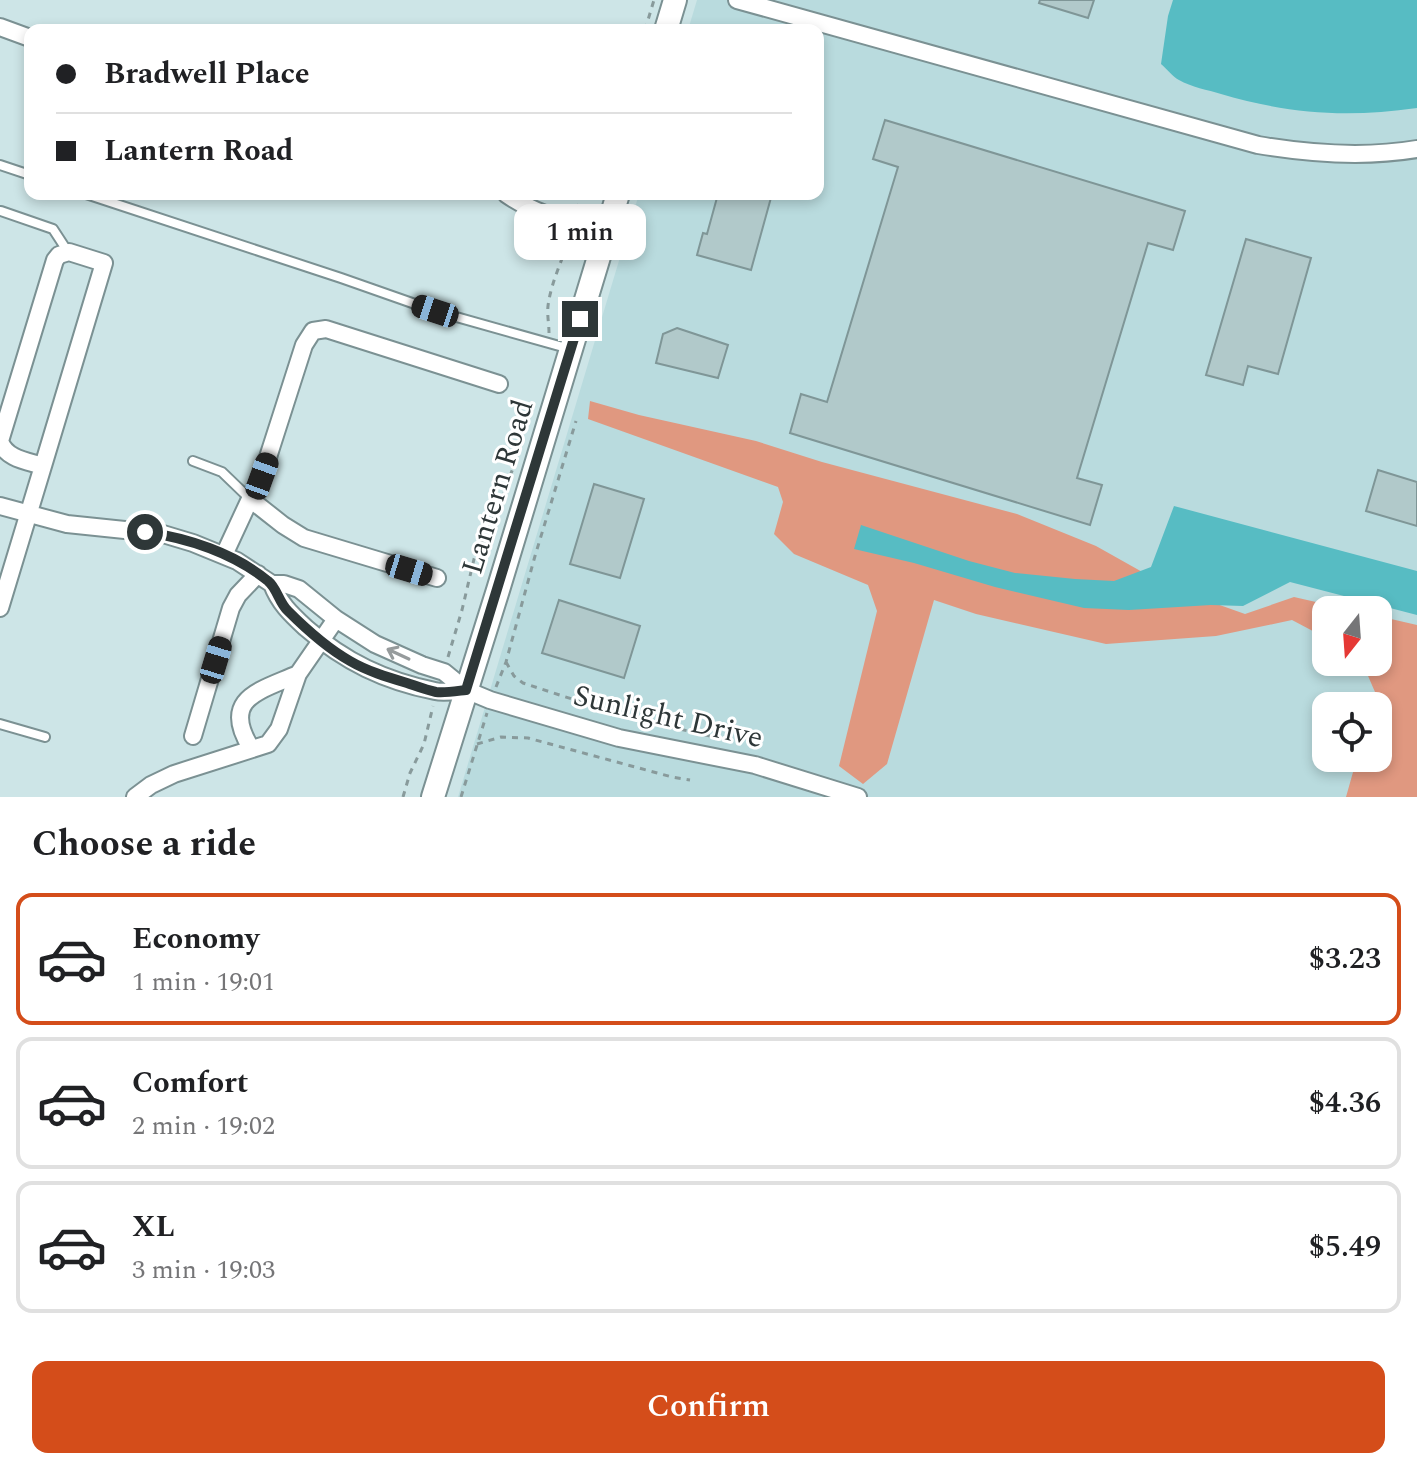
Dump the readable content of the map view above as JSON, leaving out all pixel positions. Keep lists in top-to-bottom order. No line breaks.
{"streets":{"street":["Lantern Road","Sunlight Drive"]},"crossings":[["Lantern Road","Sunlight Drive"]],"north":"bottom","page":{"banner":["Bradwell Place","Lantern Road"],"bubble":"1 min","heading":"Choose a ride","list":[{"name":"Economy","note":"1 min · 19:01","value":"$3.23"},{"name":"Comfort","note":"2 min · 19:02","value":"$4.36"},{"name":"XL","note":"3 min · 19:03","value":"$5.49"}],"buttons":"Confirm"}}
